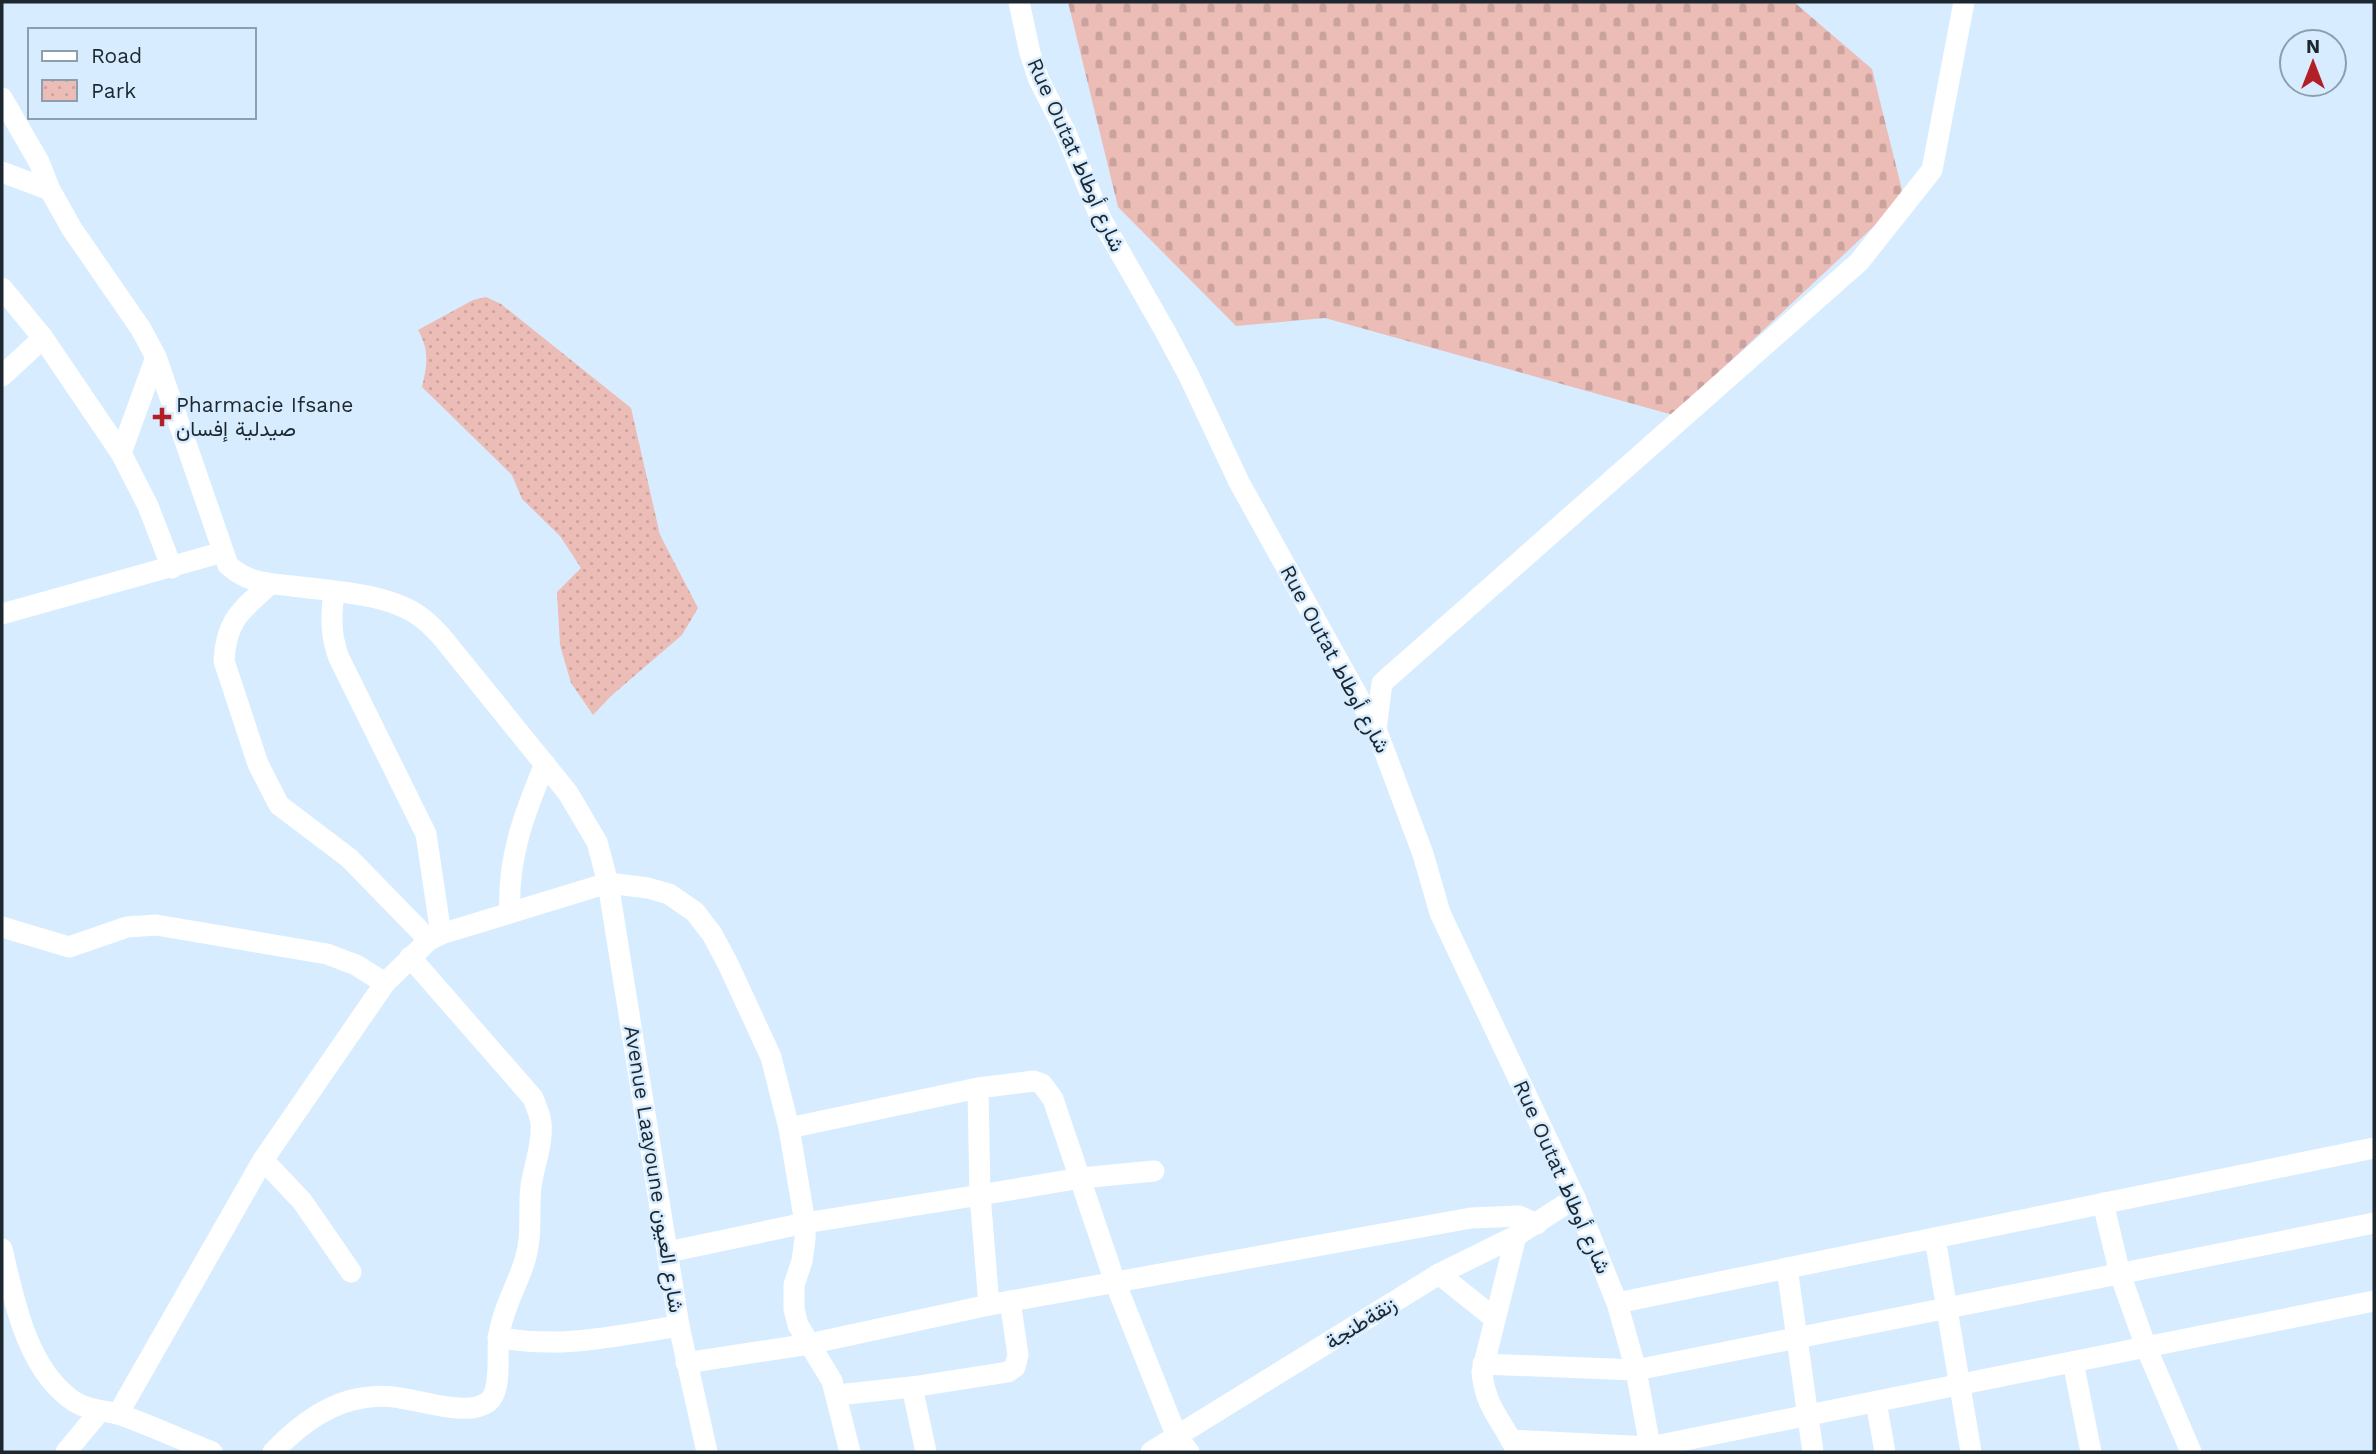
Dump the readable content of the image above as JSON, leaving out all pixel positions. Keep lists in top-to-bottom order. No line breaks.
{"streets":{"street":["Rue Outat شارع أوطاط","Avenue Laayoune شارع العيون","زنقةطنجة"]},"crossings":[["Rue Outat شارع أوطاط","زنقةطنجة"]],"places":{"health":["Pharmacie Ifsane صيدلية إفسان"]},"legend":["Road","Park"],"north":"top"}
